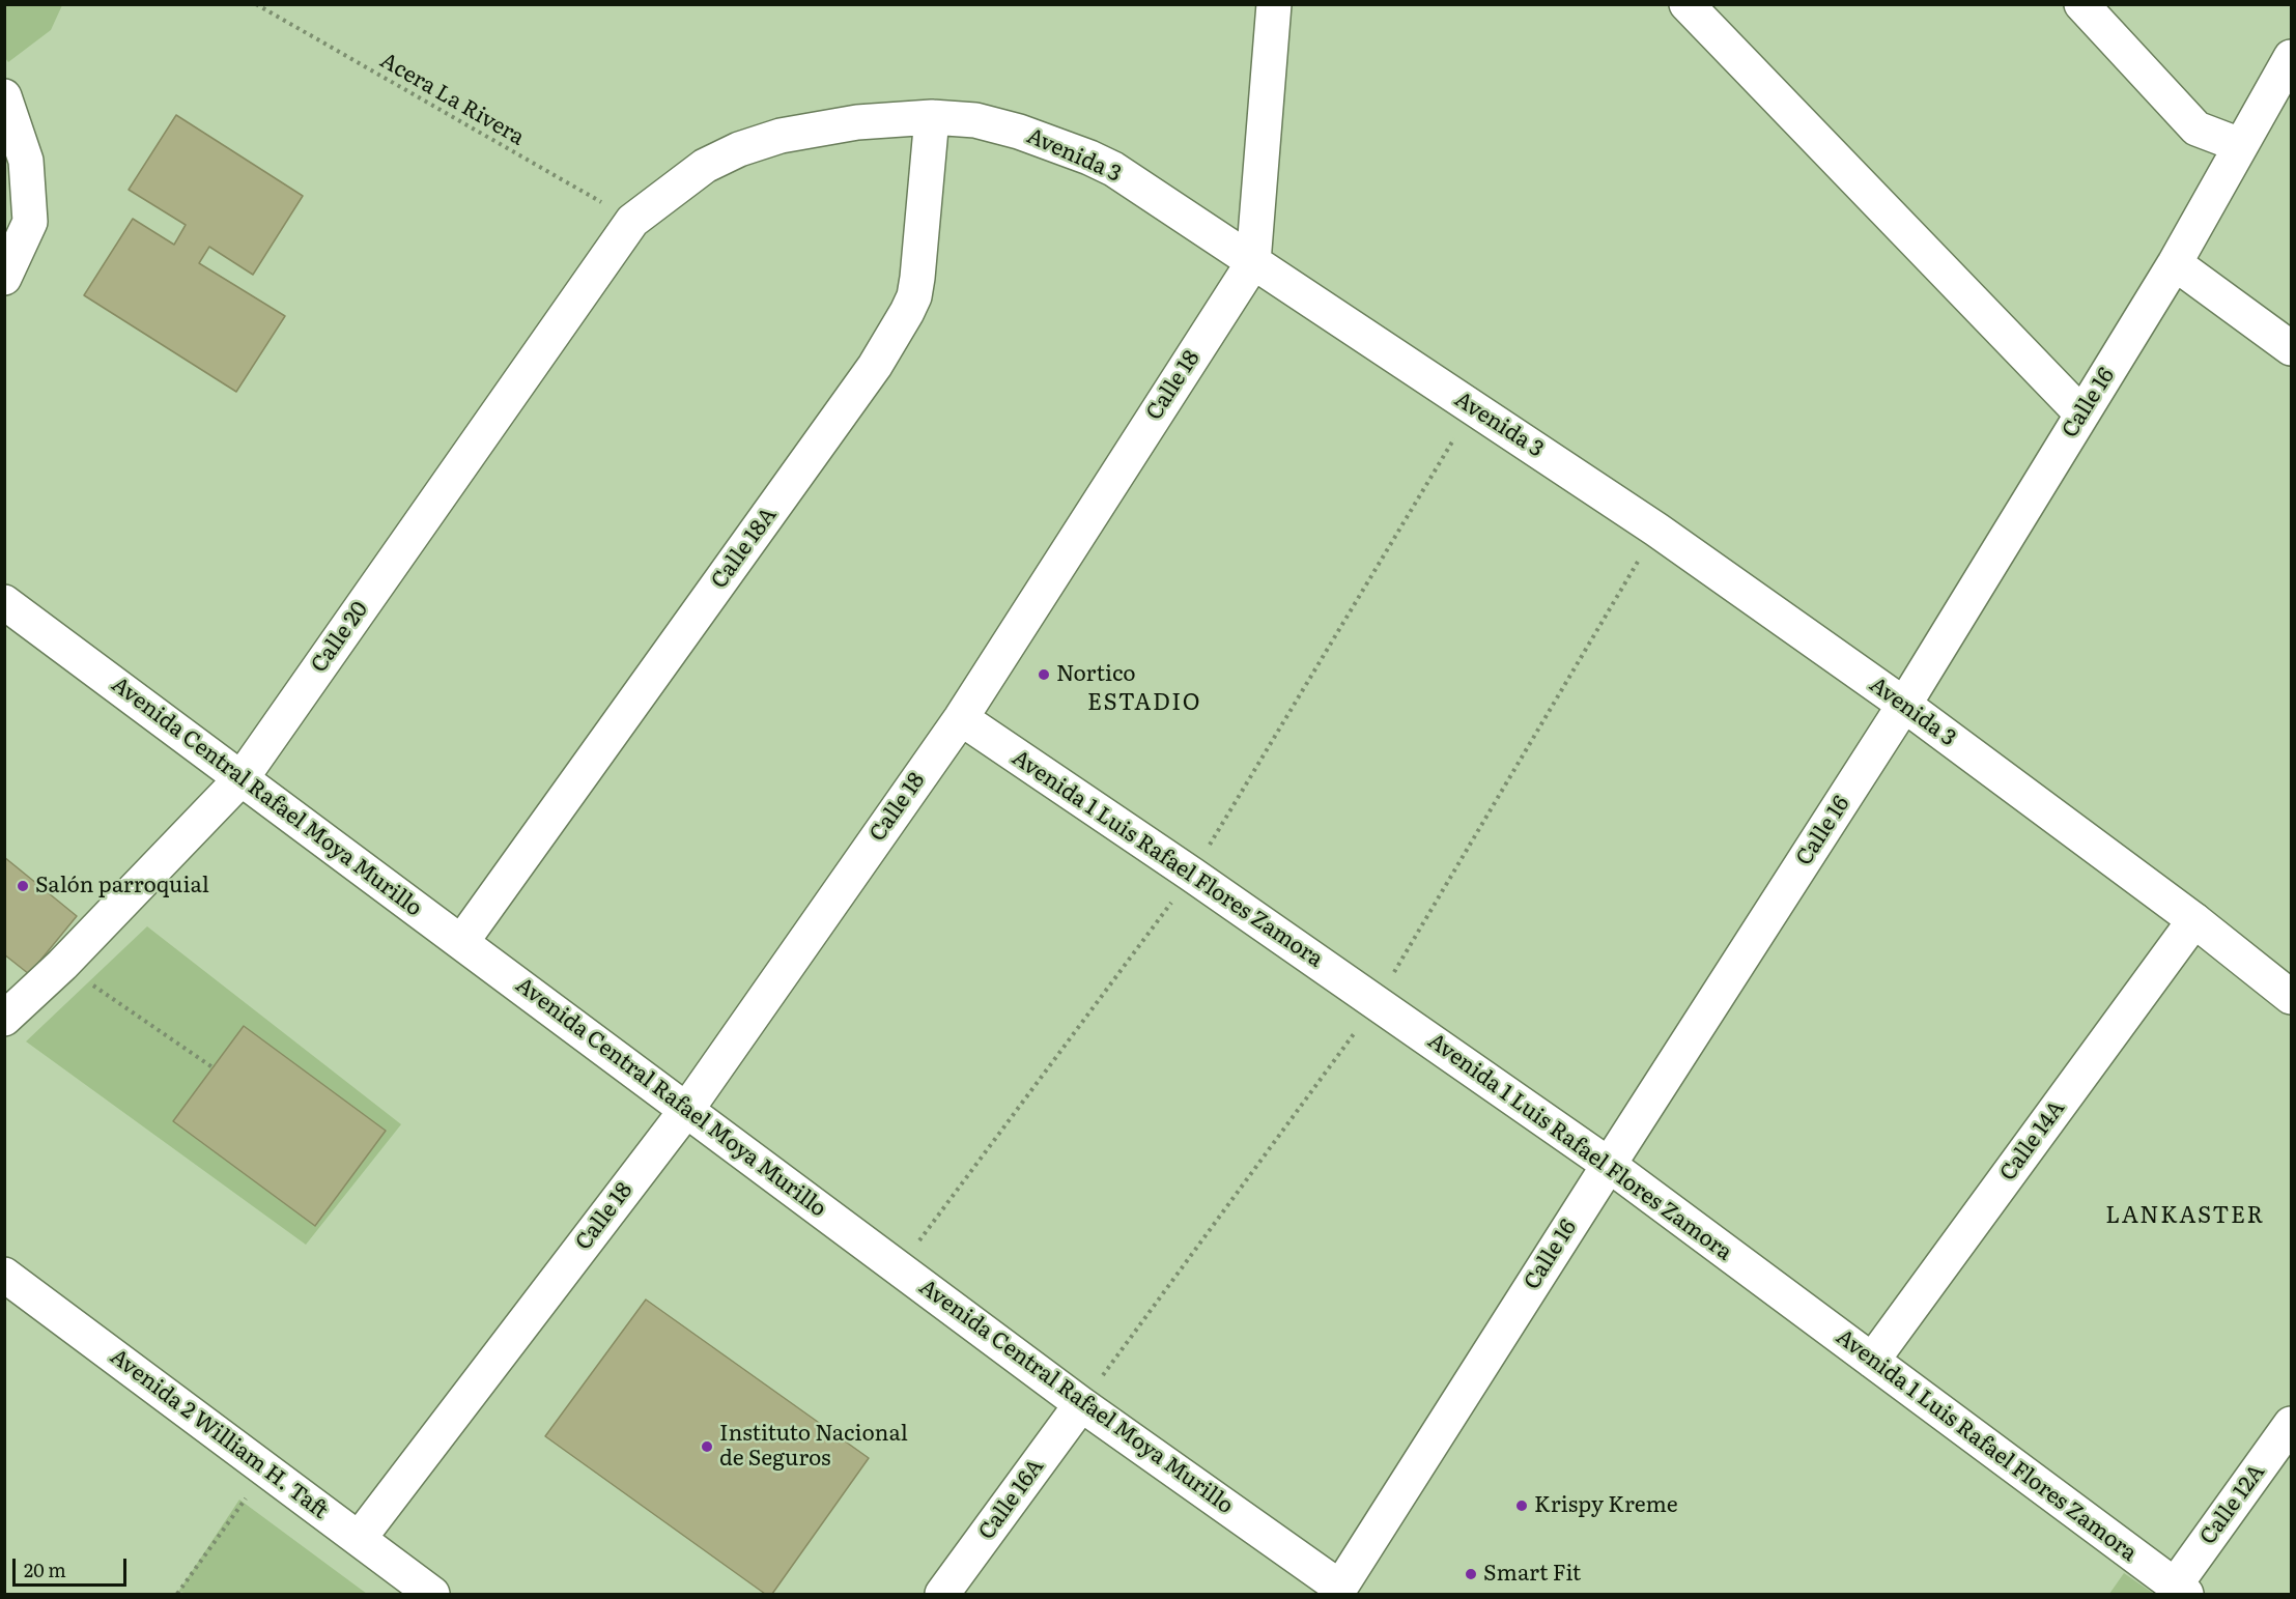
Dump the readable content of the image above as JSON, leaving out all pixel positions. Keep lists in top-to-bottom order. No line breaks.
{"streets":{"street":["Avenida 3","Calle 18","Calle 16","Calle 18A","Calle 20","Avenida Central Rafael Moya Murillo","Avenida 1 Luis Rafael Flores Zamora","Calle 14A","Avenida 2 William H. Taft","Calle 16A","Calle 12A"],"path":["Acera La Rivera"]},"crossings":[["Acera La Rivera","Avenida 3"],["Acera La Rivera","Calle 20"],["Avenida 3","Calle 18"],["Avenida 3","Calle 16"],["Avenida 3","Calle 18A"],["Avenida 3","Calle 20"],["Avenida 3","Calle 14A"],["Calle 18","Avenida Central Rafael Moya Murillo"],["Calle 18","Avenida 1 Luis Rafael Flores Zamora"],["Calle 18","Avenida 2 William H. Taft"],["Calle 16","Avenida Central Rafael Moya Murillo"],["Calle 16","Avenida 1 Luis Rafael Flores Zamora"],["Calle 18A","Avenida Central Rafael Moya Murillo"],["Calle 20","Avenida Central Rafael Moya Murillo"],["Avenida Central Rafael Moya Murillo","Calle 16A"],["Avenida 1 Luis Rafael Flores Zamora","Calle 14A"],["Avenida 1 Luis Rafael Flores Zamora","Calle 12A"]],"districts":["ESTADIO","LANKASTER"],"places":["Nortico","Salón parroquial","Instituto Nacional de Seguros","Krispy Kreme","Smart Fit"],"scale_bar":"20 m"}
